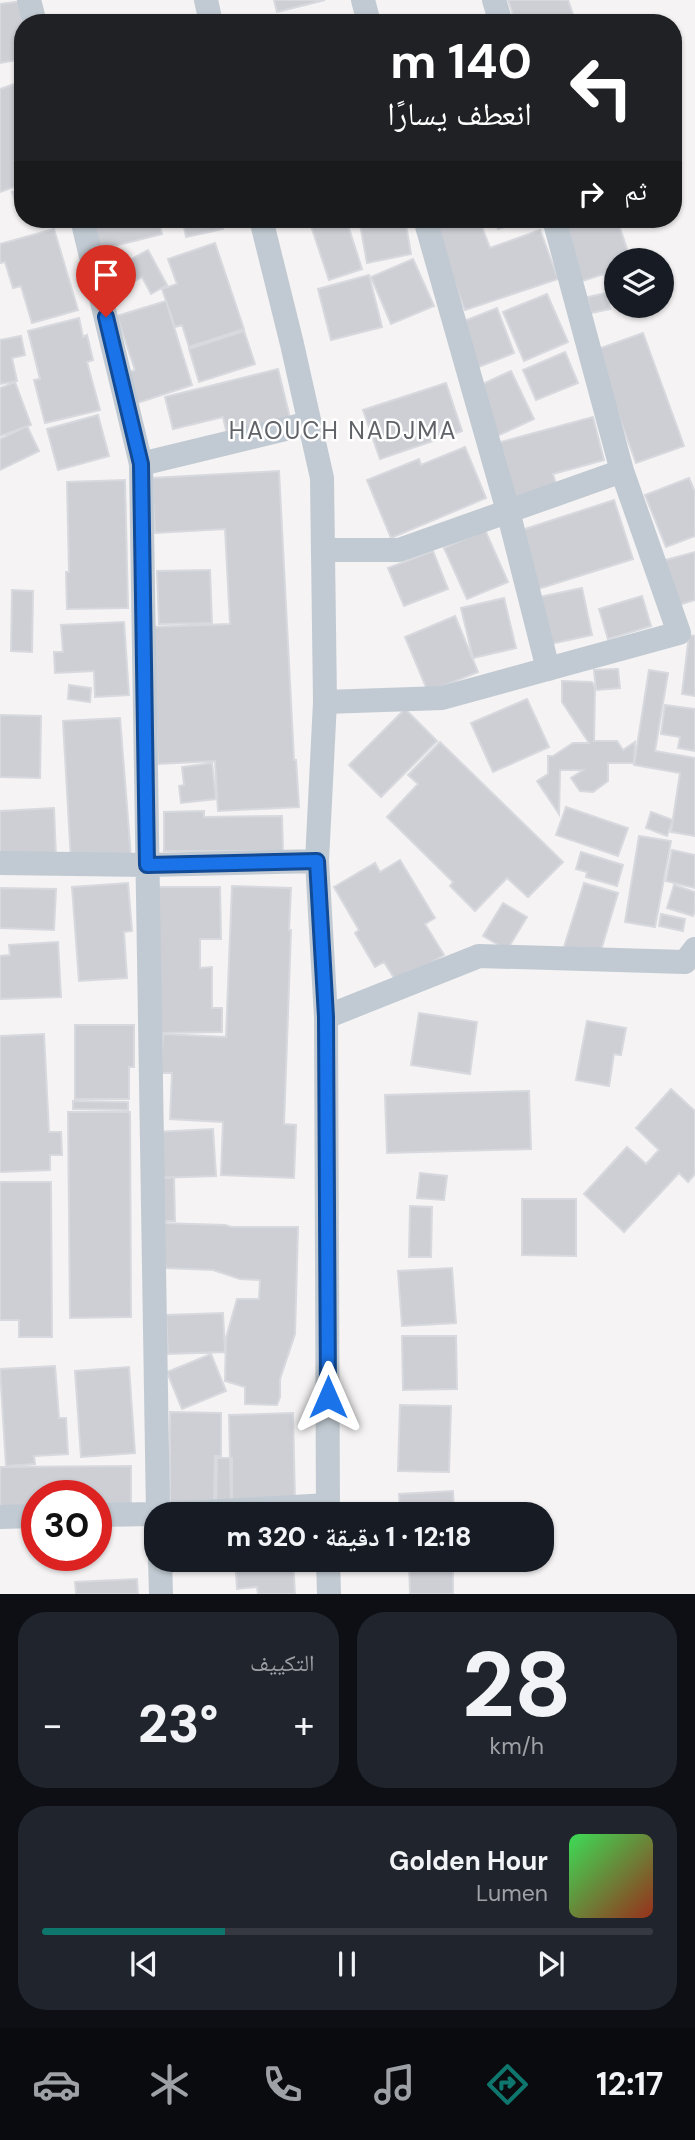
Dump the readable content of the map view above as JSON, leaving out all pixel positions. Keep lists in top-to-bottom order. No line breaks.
{"districts":["HAOUCH NADJMA"],"page":{"turn":["140 m","انعطف يسارًا"],"then":"ثم","limit":"30","trip":"12:18 · 1 دقيقة · 320 m","tile":[["28","km/h"],"التكييف"],"heat":["−","23°","+"],"song":["Golden Hour","Lumen"],"tabs":"12:17"}}
